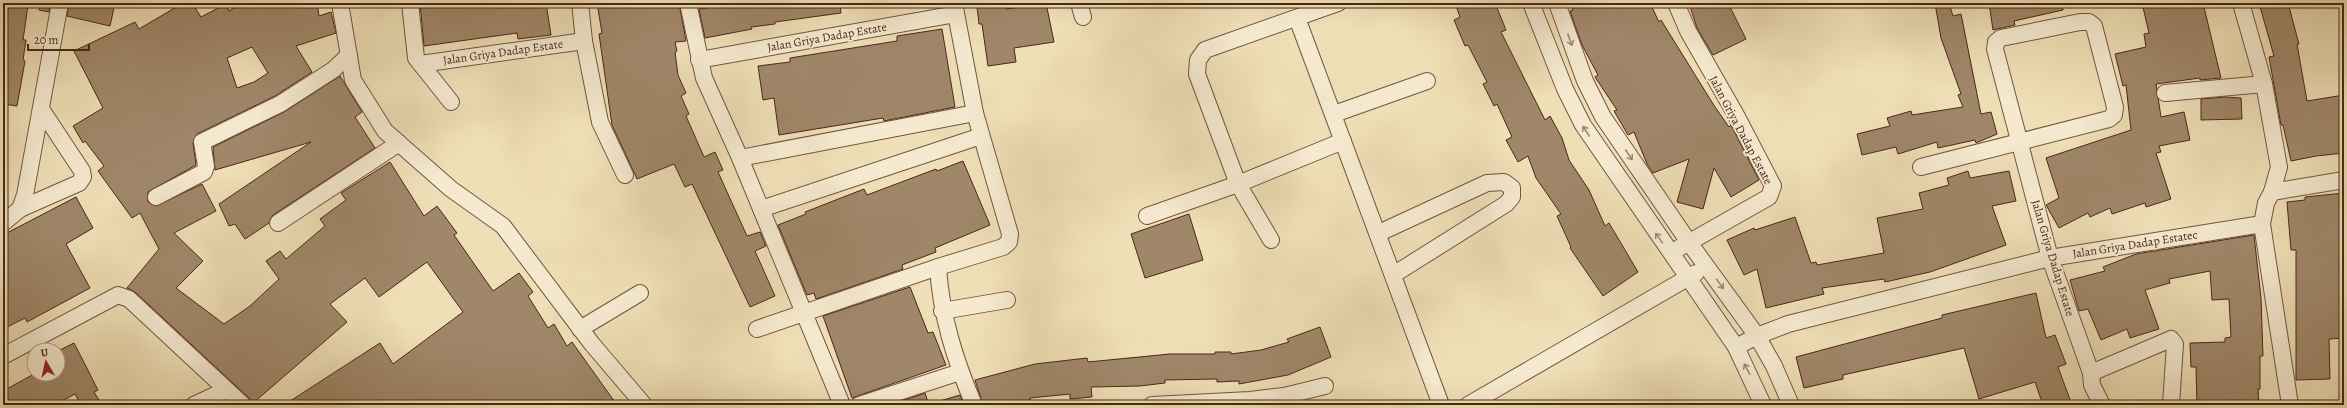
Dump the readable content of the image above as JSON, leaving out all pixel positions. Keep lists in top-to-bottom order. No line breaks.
{"streets":{"street":["Jalan Griya Dadap Estate","Jalan Griya Dadap Estatec"]},"crossings":[["Jalan Griya Dadap Estate","Jalan Griya Dadap Estatec"]],"scale_bar":"20 m","north":"top"}
